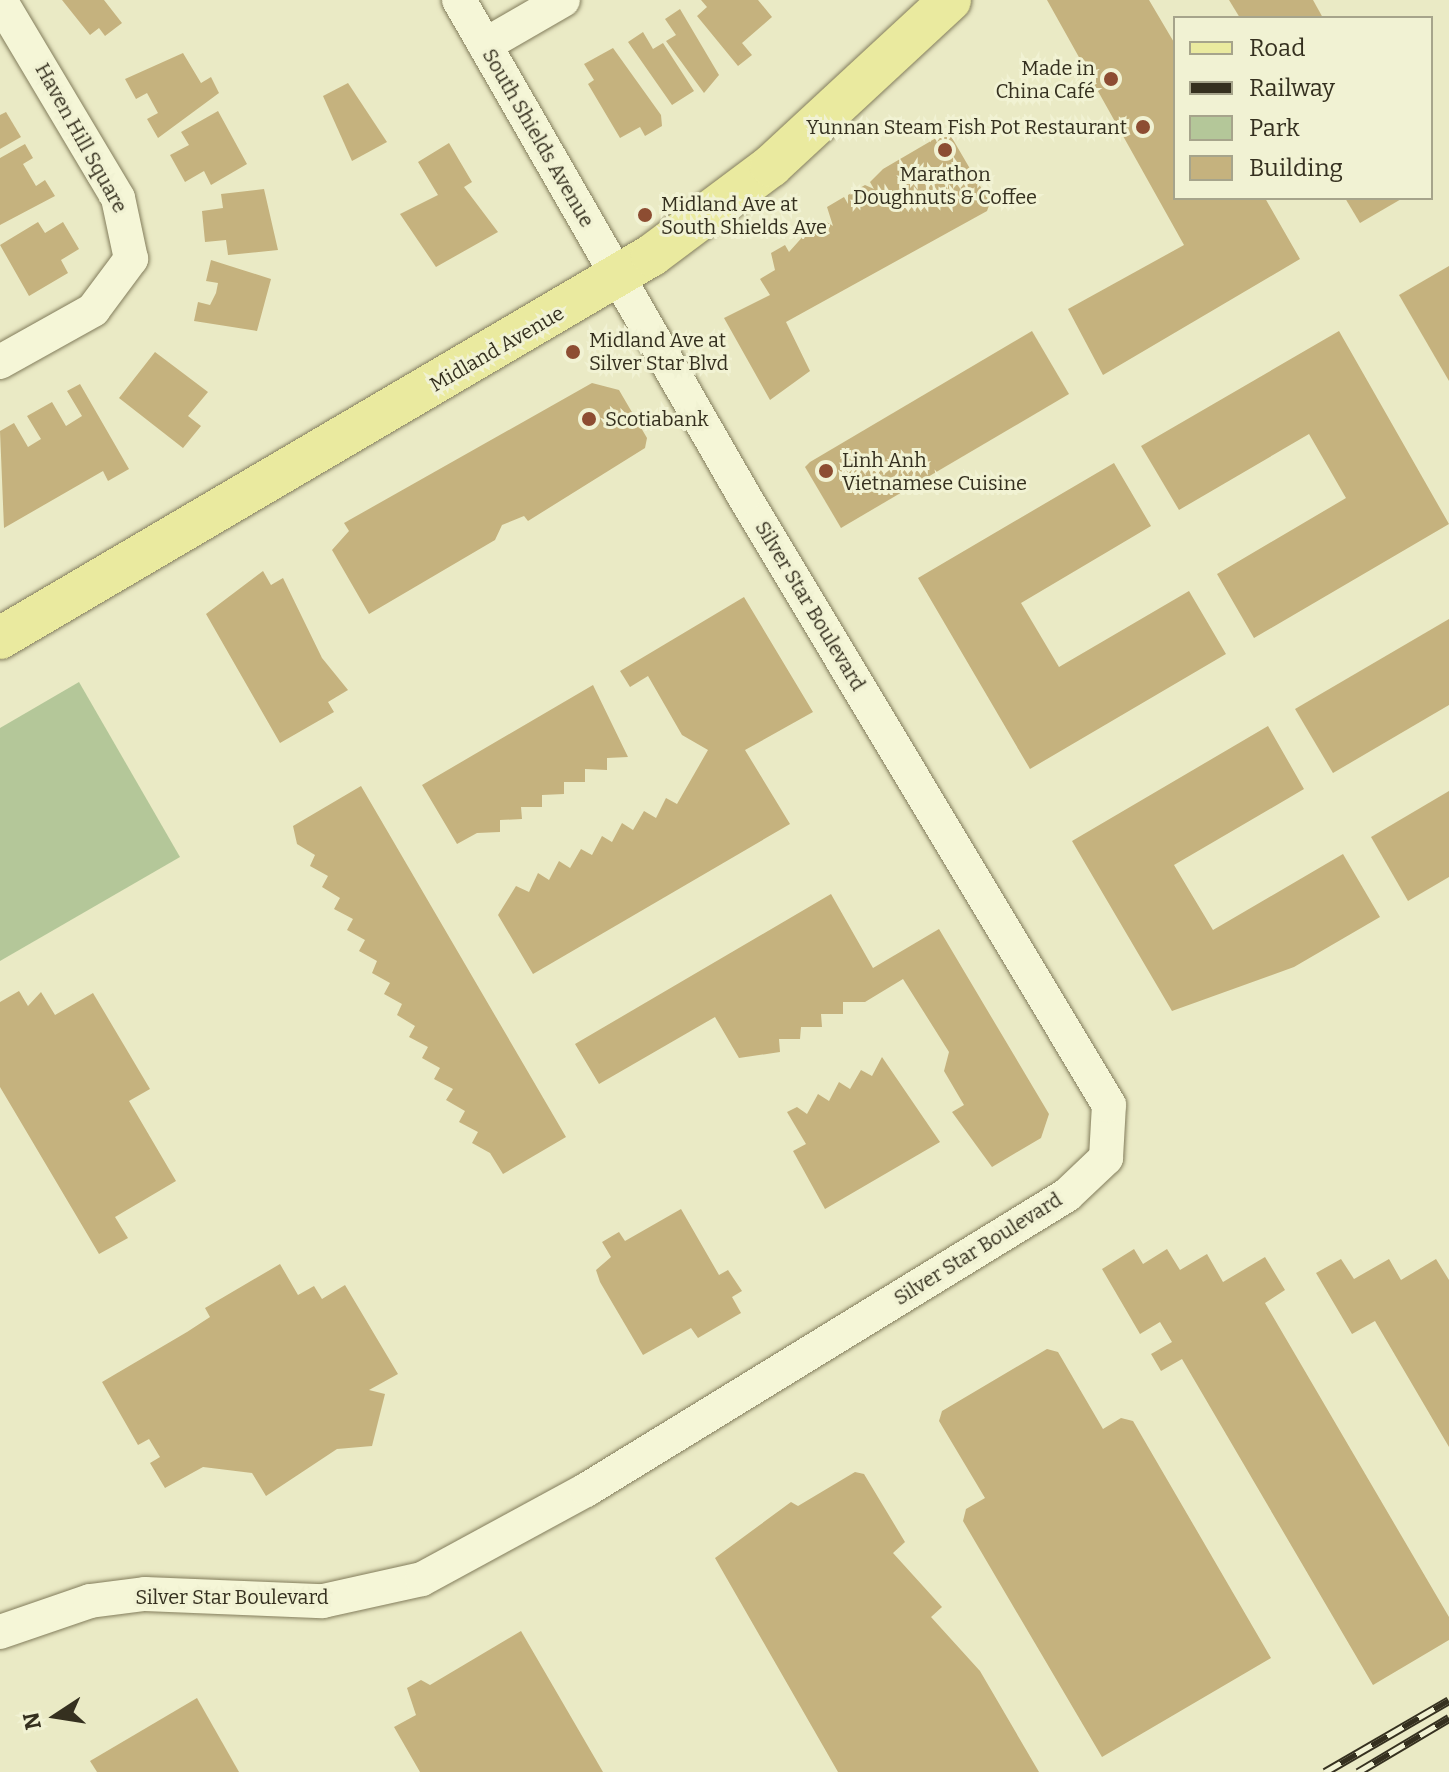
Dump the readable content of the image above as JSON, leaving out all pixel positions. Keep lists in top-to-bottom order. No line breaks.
{"streets":{"main road":["Midland Avenue"],"street":["Haven Hill Square","South Shields Avenue","Silver Star Boulevard"]},"crossings":[["South Shields Avenue","Midland Avenue"],["South Shields Avenue","Silver Star Boulevard"],["Midland Avenue","Silver Star Boulevard"]],"places":["Made in China Café","Yunnan Steam Fish Pot Restaurant","Marathon Doughnuts & Coffee","Midland Ave at South Shields Ave","Midland Ave at Silver Star Blvd","Scotiabank","Linh Anh Vietnamese Cuisine"],"legend":["Road","Railway","Park","Building"],"north":"left"}
